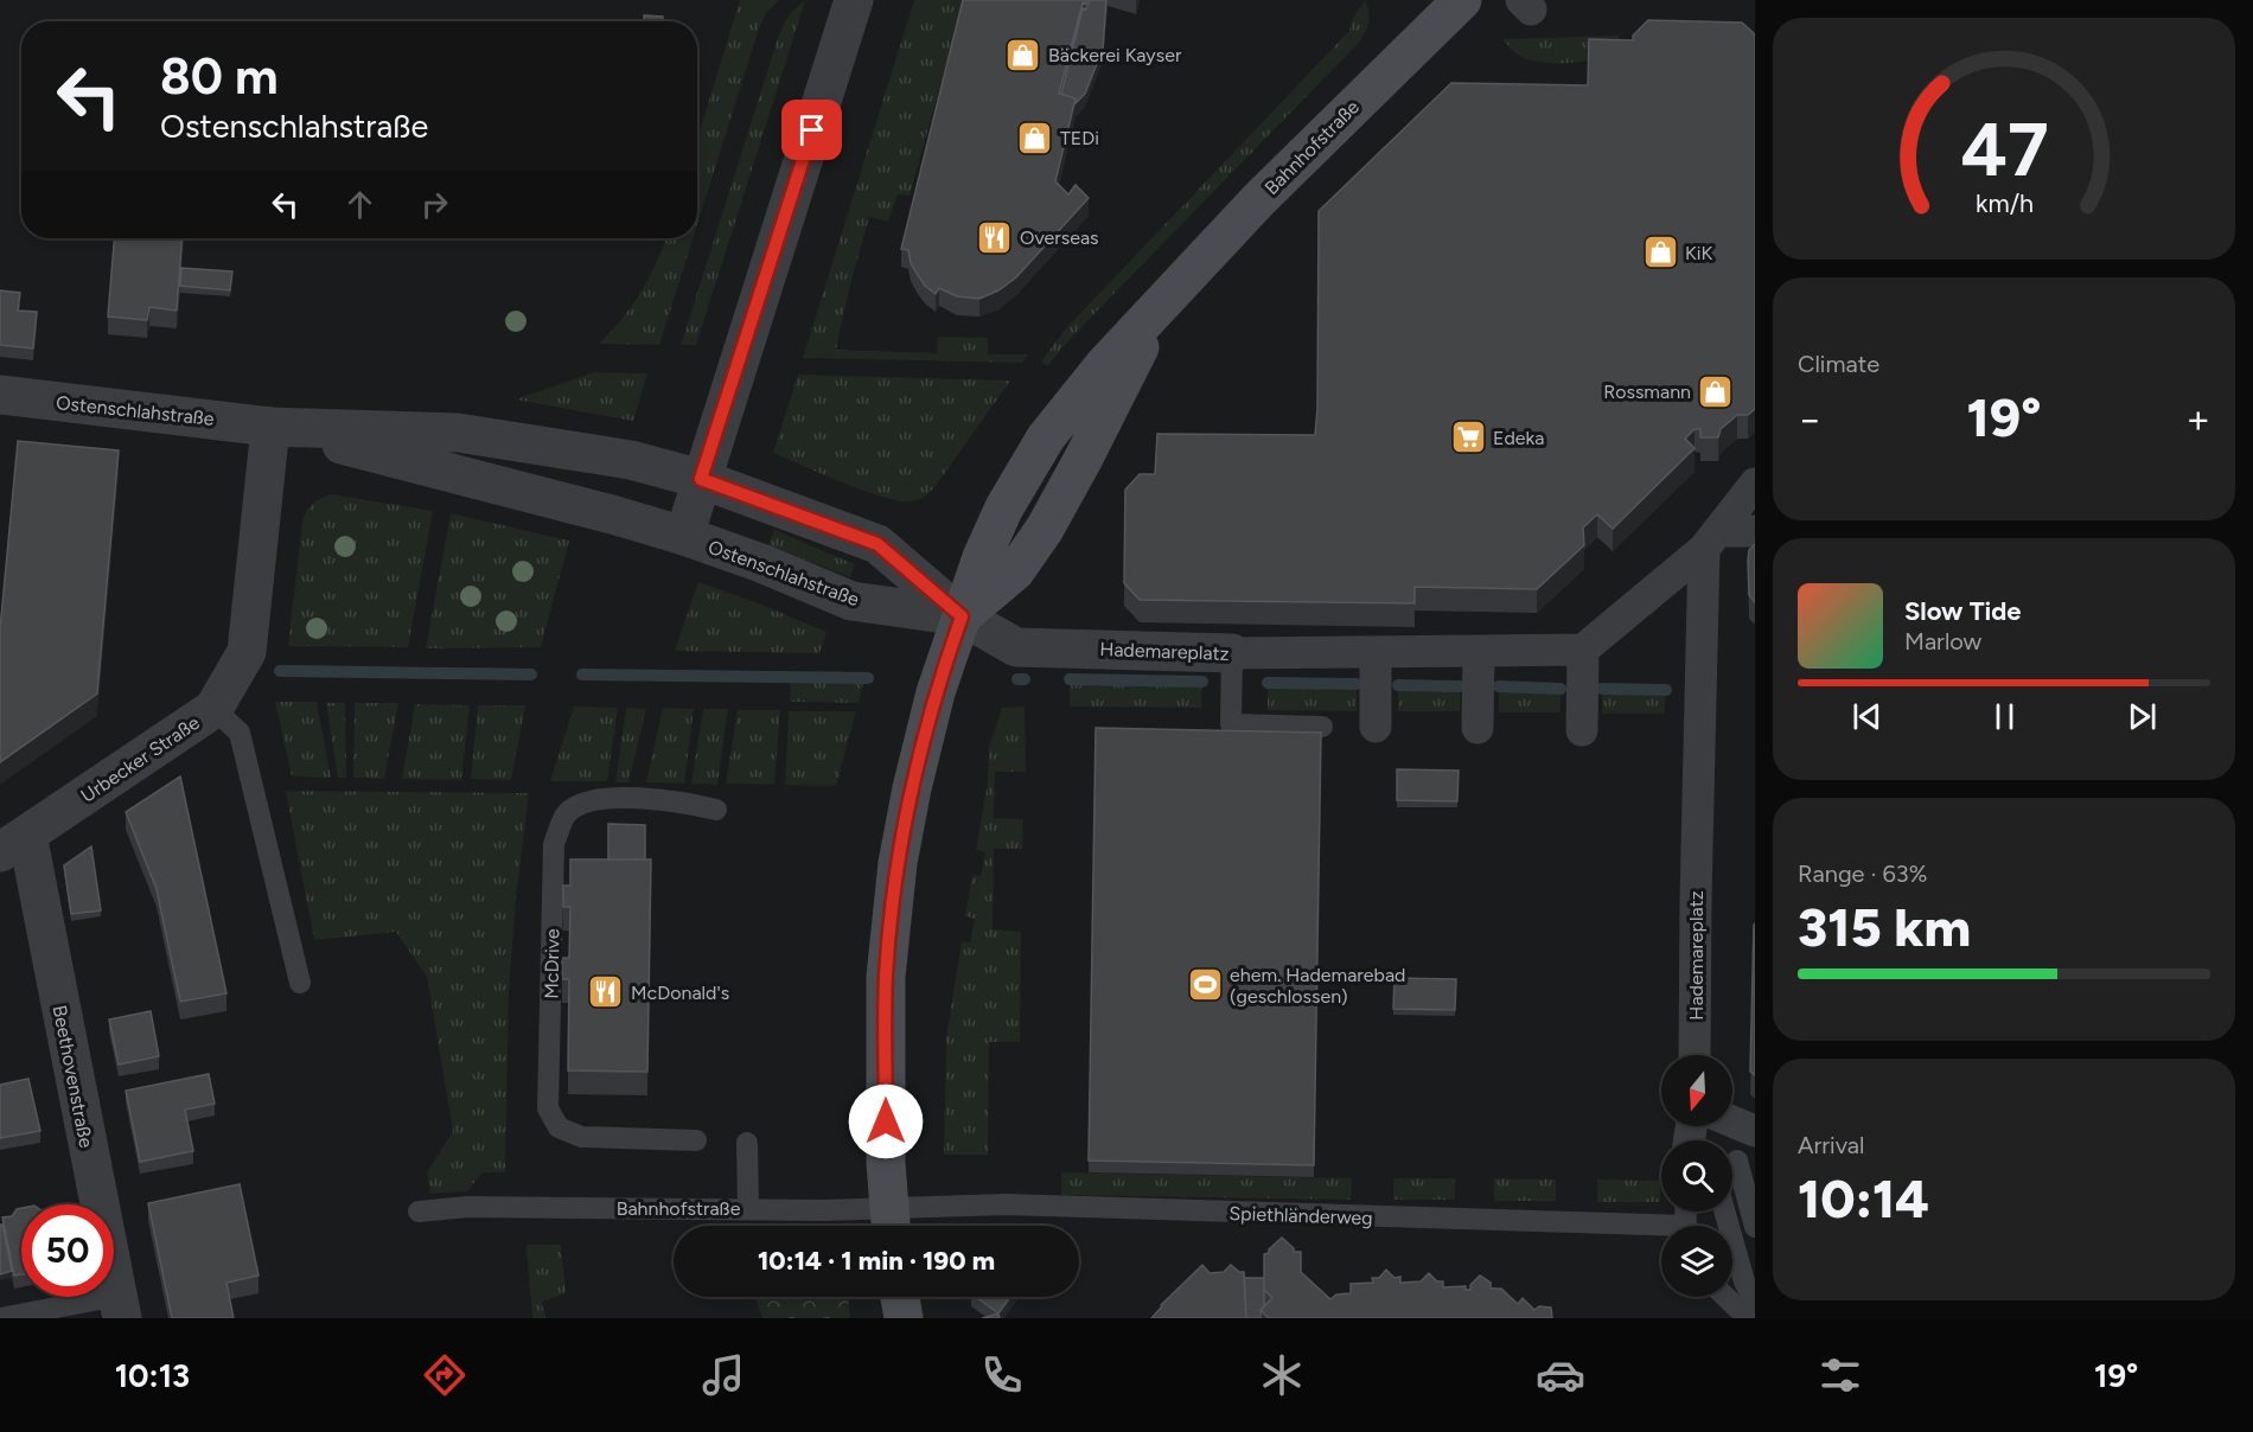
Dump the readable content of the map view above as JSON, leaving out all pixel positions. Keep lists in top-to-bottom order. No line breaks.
{"streets":{"main road":["Bahnhofstraße"],"street":["Ostenschlahstraße","Hademareplatz","Urbecker Straße","Beethovenstraße"],"lane":["McDrive","Spiethländerweg"]},"crossings":[["Bahnhofstraße","Ostenschlahstraße"],["Bahnhofstraße","Hademareplatz"],["Bahnhofstraße","Spiethländerweg"],["Ostenschlahstraße","Hademareplatz"],["Ostenschlahstraße","Urbecker Straße"],["Urbecker Straße","Beethovenstraße"]],"places":{"shop":["Bäckerei Kayser","TEDi","KiK","Rossmann"],"restaurant":["Overseas","McDonald's"],"supermarket":["Edeka"],"sports":["ehem. Hademarebad (geschlossen)"]},"north":"bottom","page":{"turn":["80 m","Ostenschlahstraße"],"tile":["Climate",["Range · 63%","315 km"],["Arrival","10:14"]],"heat":["−","19°","+"],"song":["Slow Tide","Marlow"],"limit":"50","trip":"10:14 · 1 min · 190 m","tabs":["10:13","19°"],"gauge":["47","km/h"]}}
